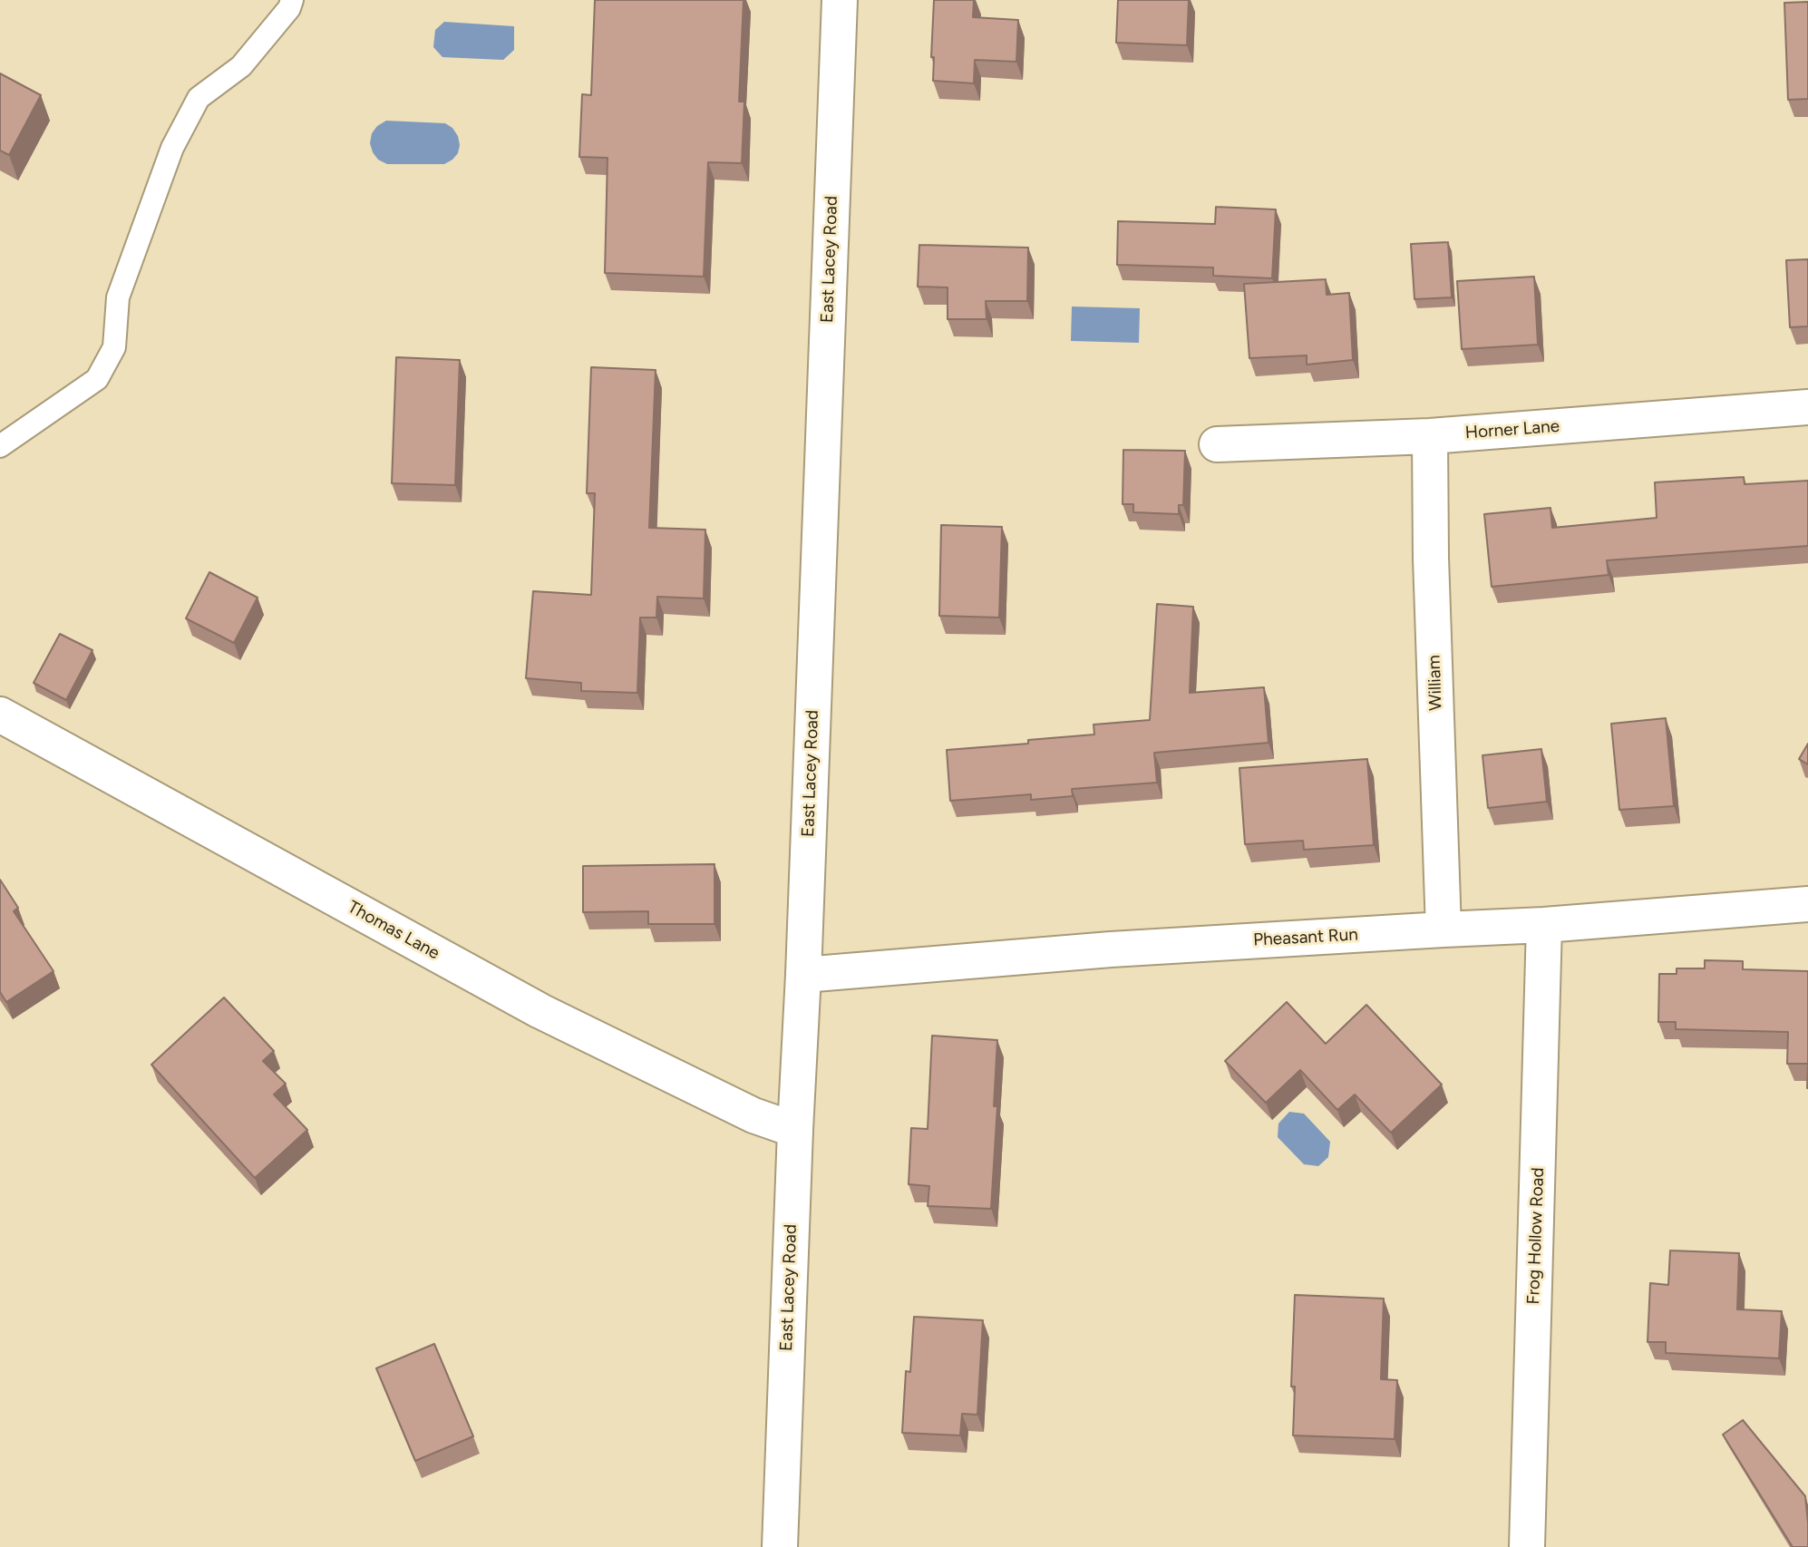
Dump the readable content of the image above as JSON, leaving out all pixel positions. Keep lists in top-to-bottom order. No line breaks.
{"streets":{"street":["East Lacey Road","Horner Lane","William","Thomas Lane","Pheasant Run","Frog Hollow Road"]},"crossings":[["East Lacey Road","Thomas Lane"],["East Lacey Road","Pheasant Run"],["Horner Lane","William"],["William","Pheasant Run"],["Pheasant Run","Frog Hollow Road"]]}
